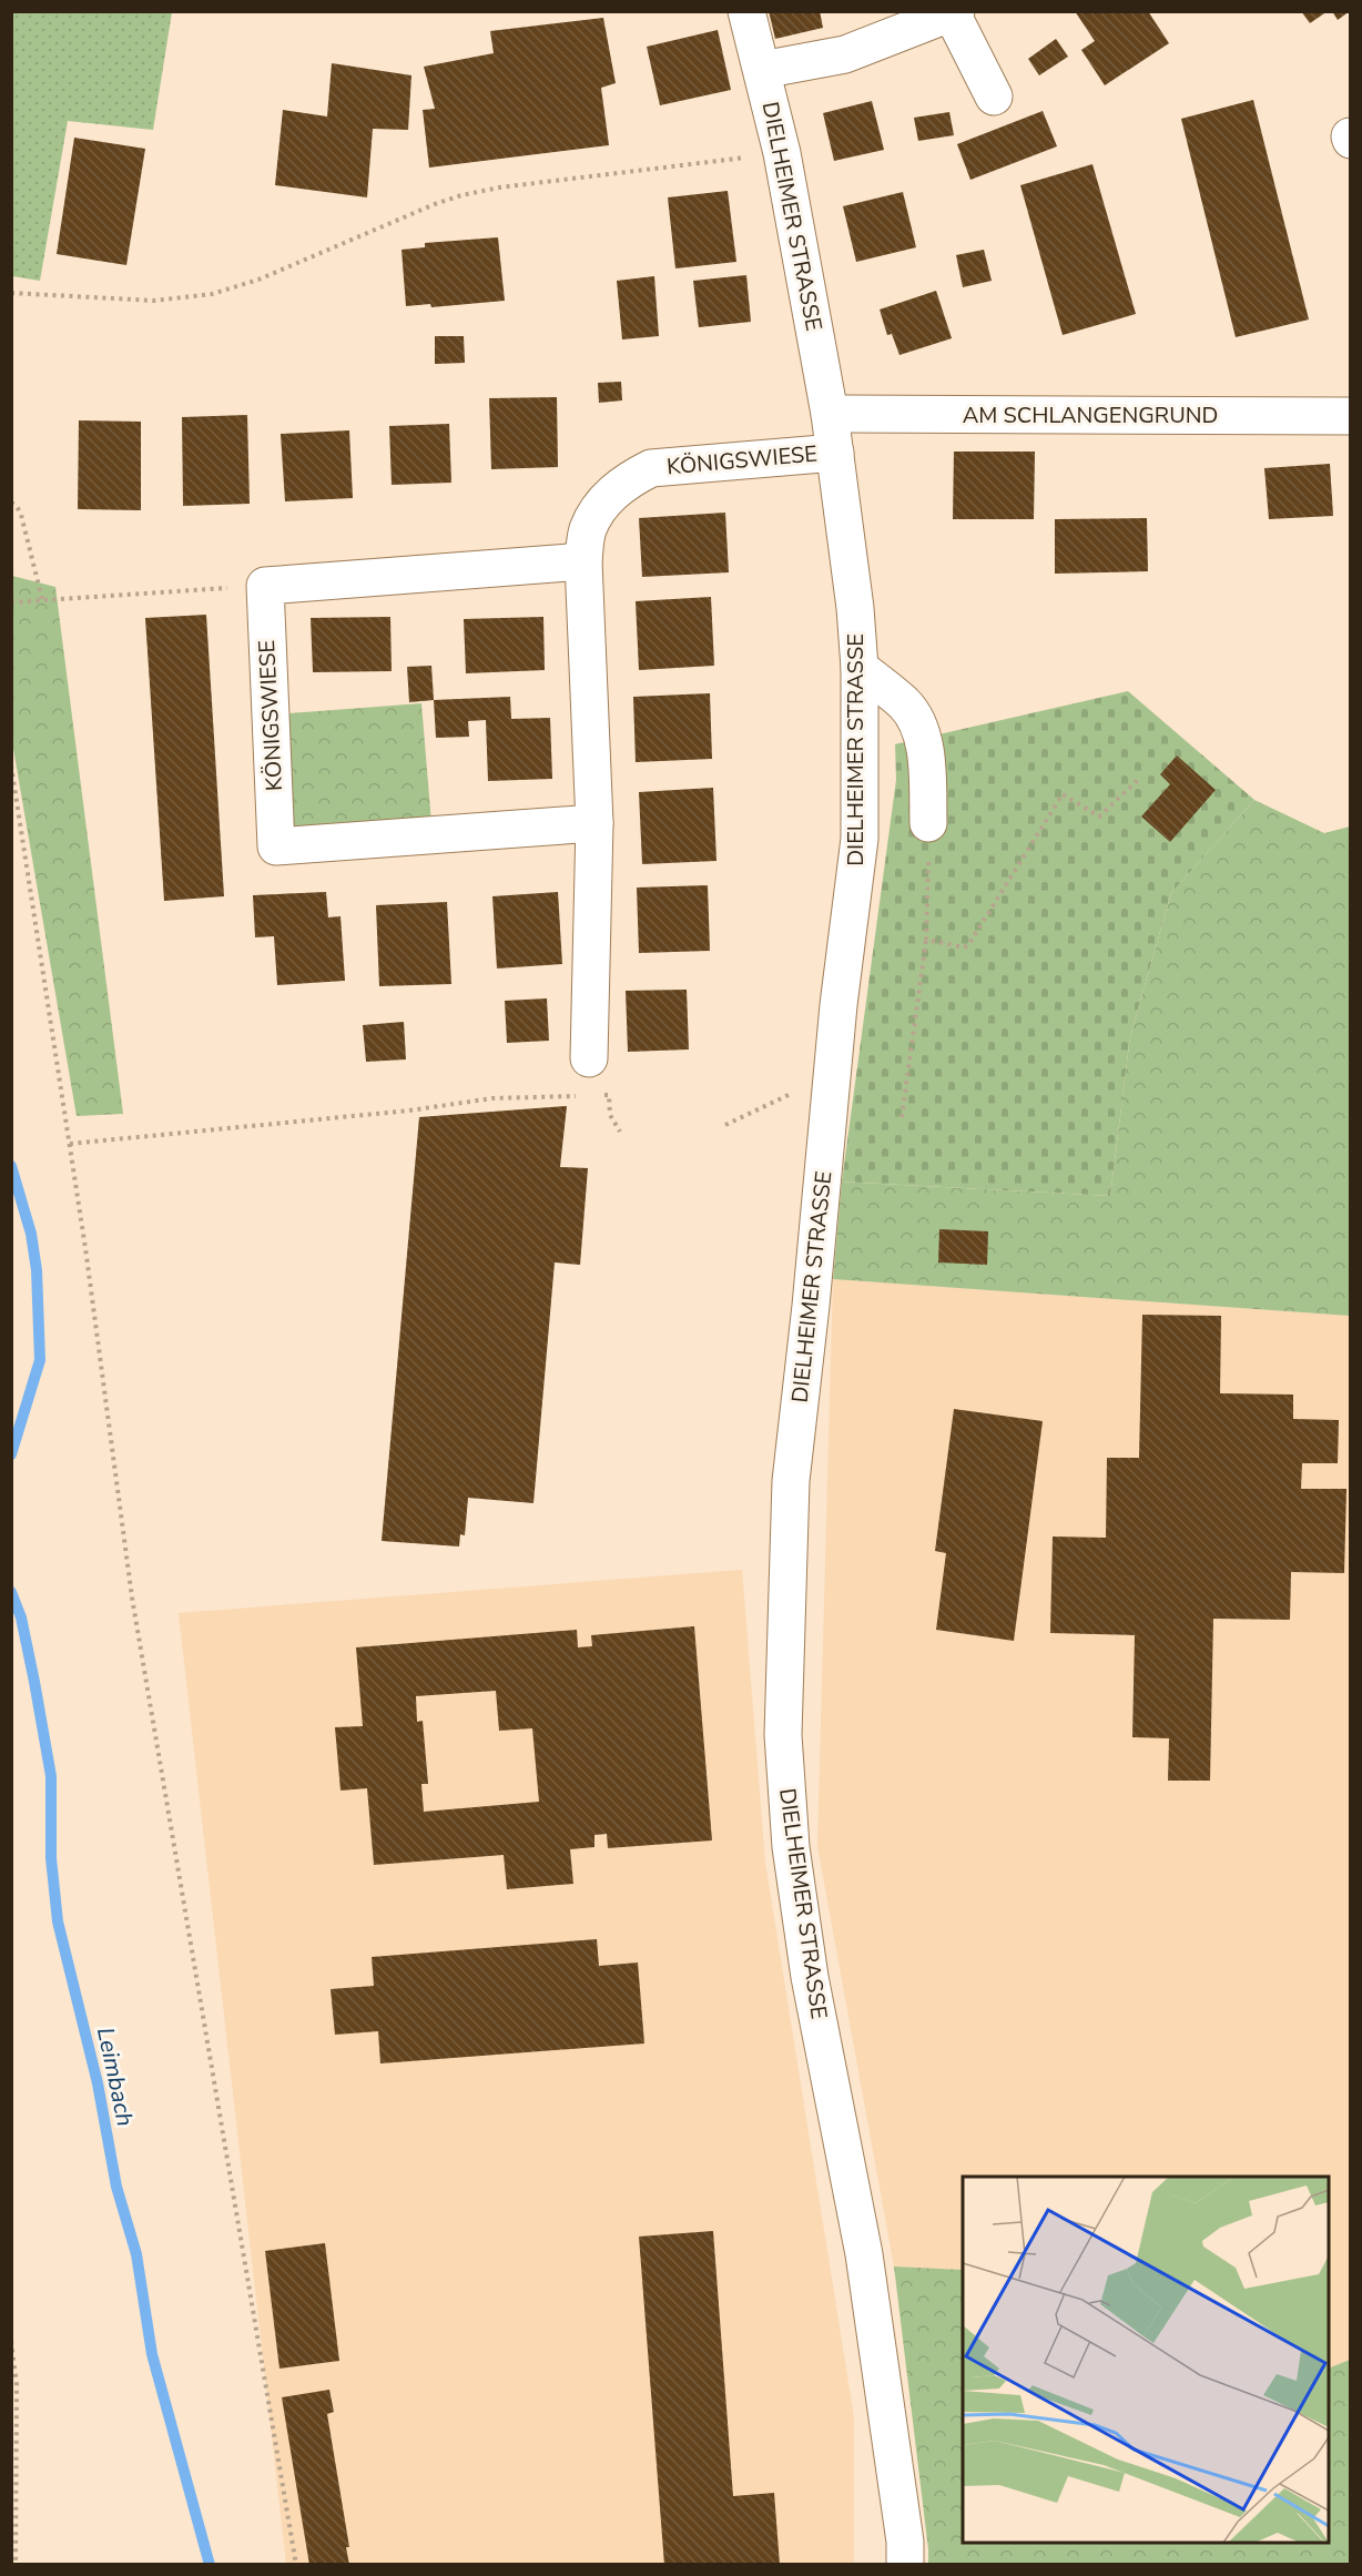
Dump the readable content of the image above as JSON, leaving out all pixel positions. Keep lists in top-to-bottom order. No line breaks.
{"streets":{"main road":["DIELHEIMER STRASSE","AM SCHLANGENGRUND","KÖNIGSWIESE"]},"crossings":[["DIELHEIMER STRASSE","AM SCHLANGENGRUND"],["DIELHEIMER STRASSE","KÖNIGSWIESE"]],"water":["Leimbach"]}
